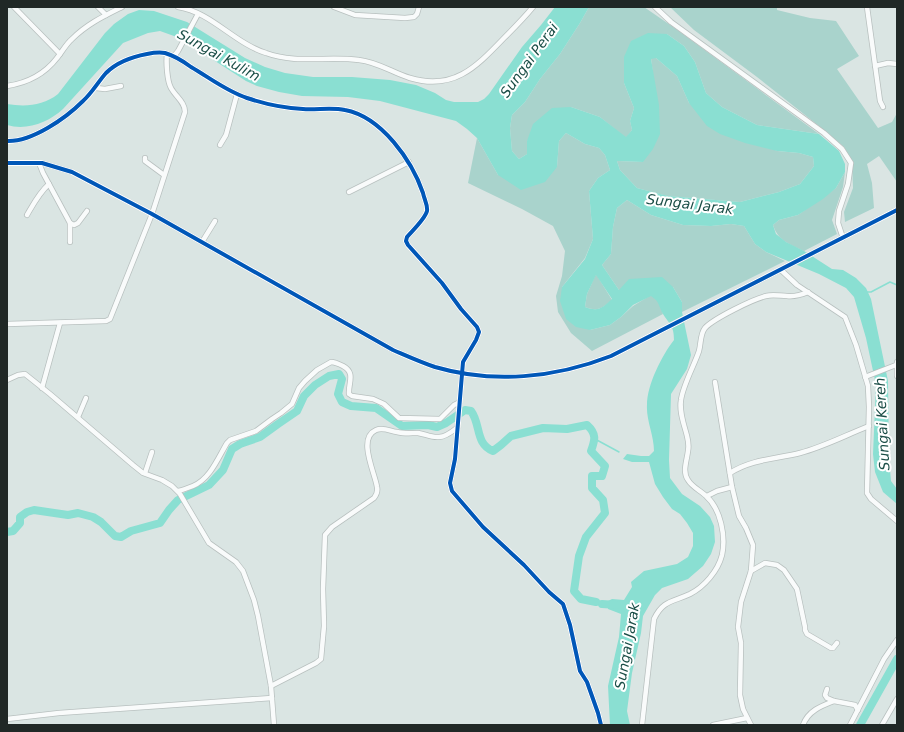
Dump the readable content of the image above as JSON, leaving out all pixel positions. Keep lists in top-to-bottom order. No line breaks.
{"water":["Sungai Kulim","Sungai Perai","Sungai Jarak","Sungai Kereh"]}
